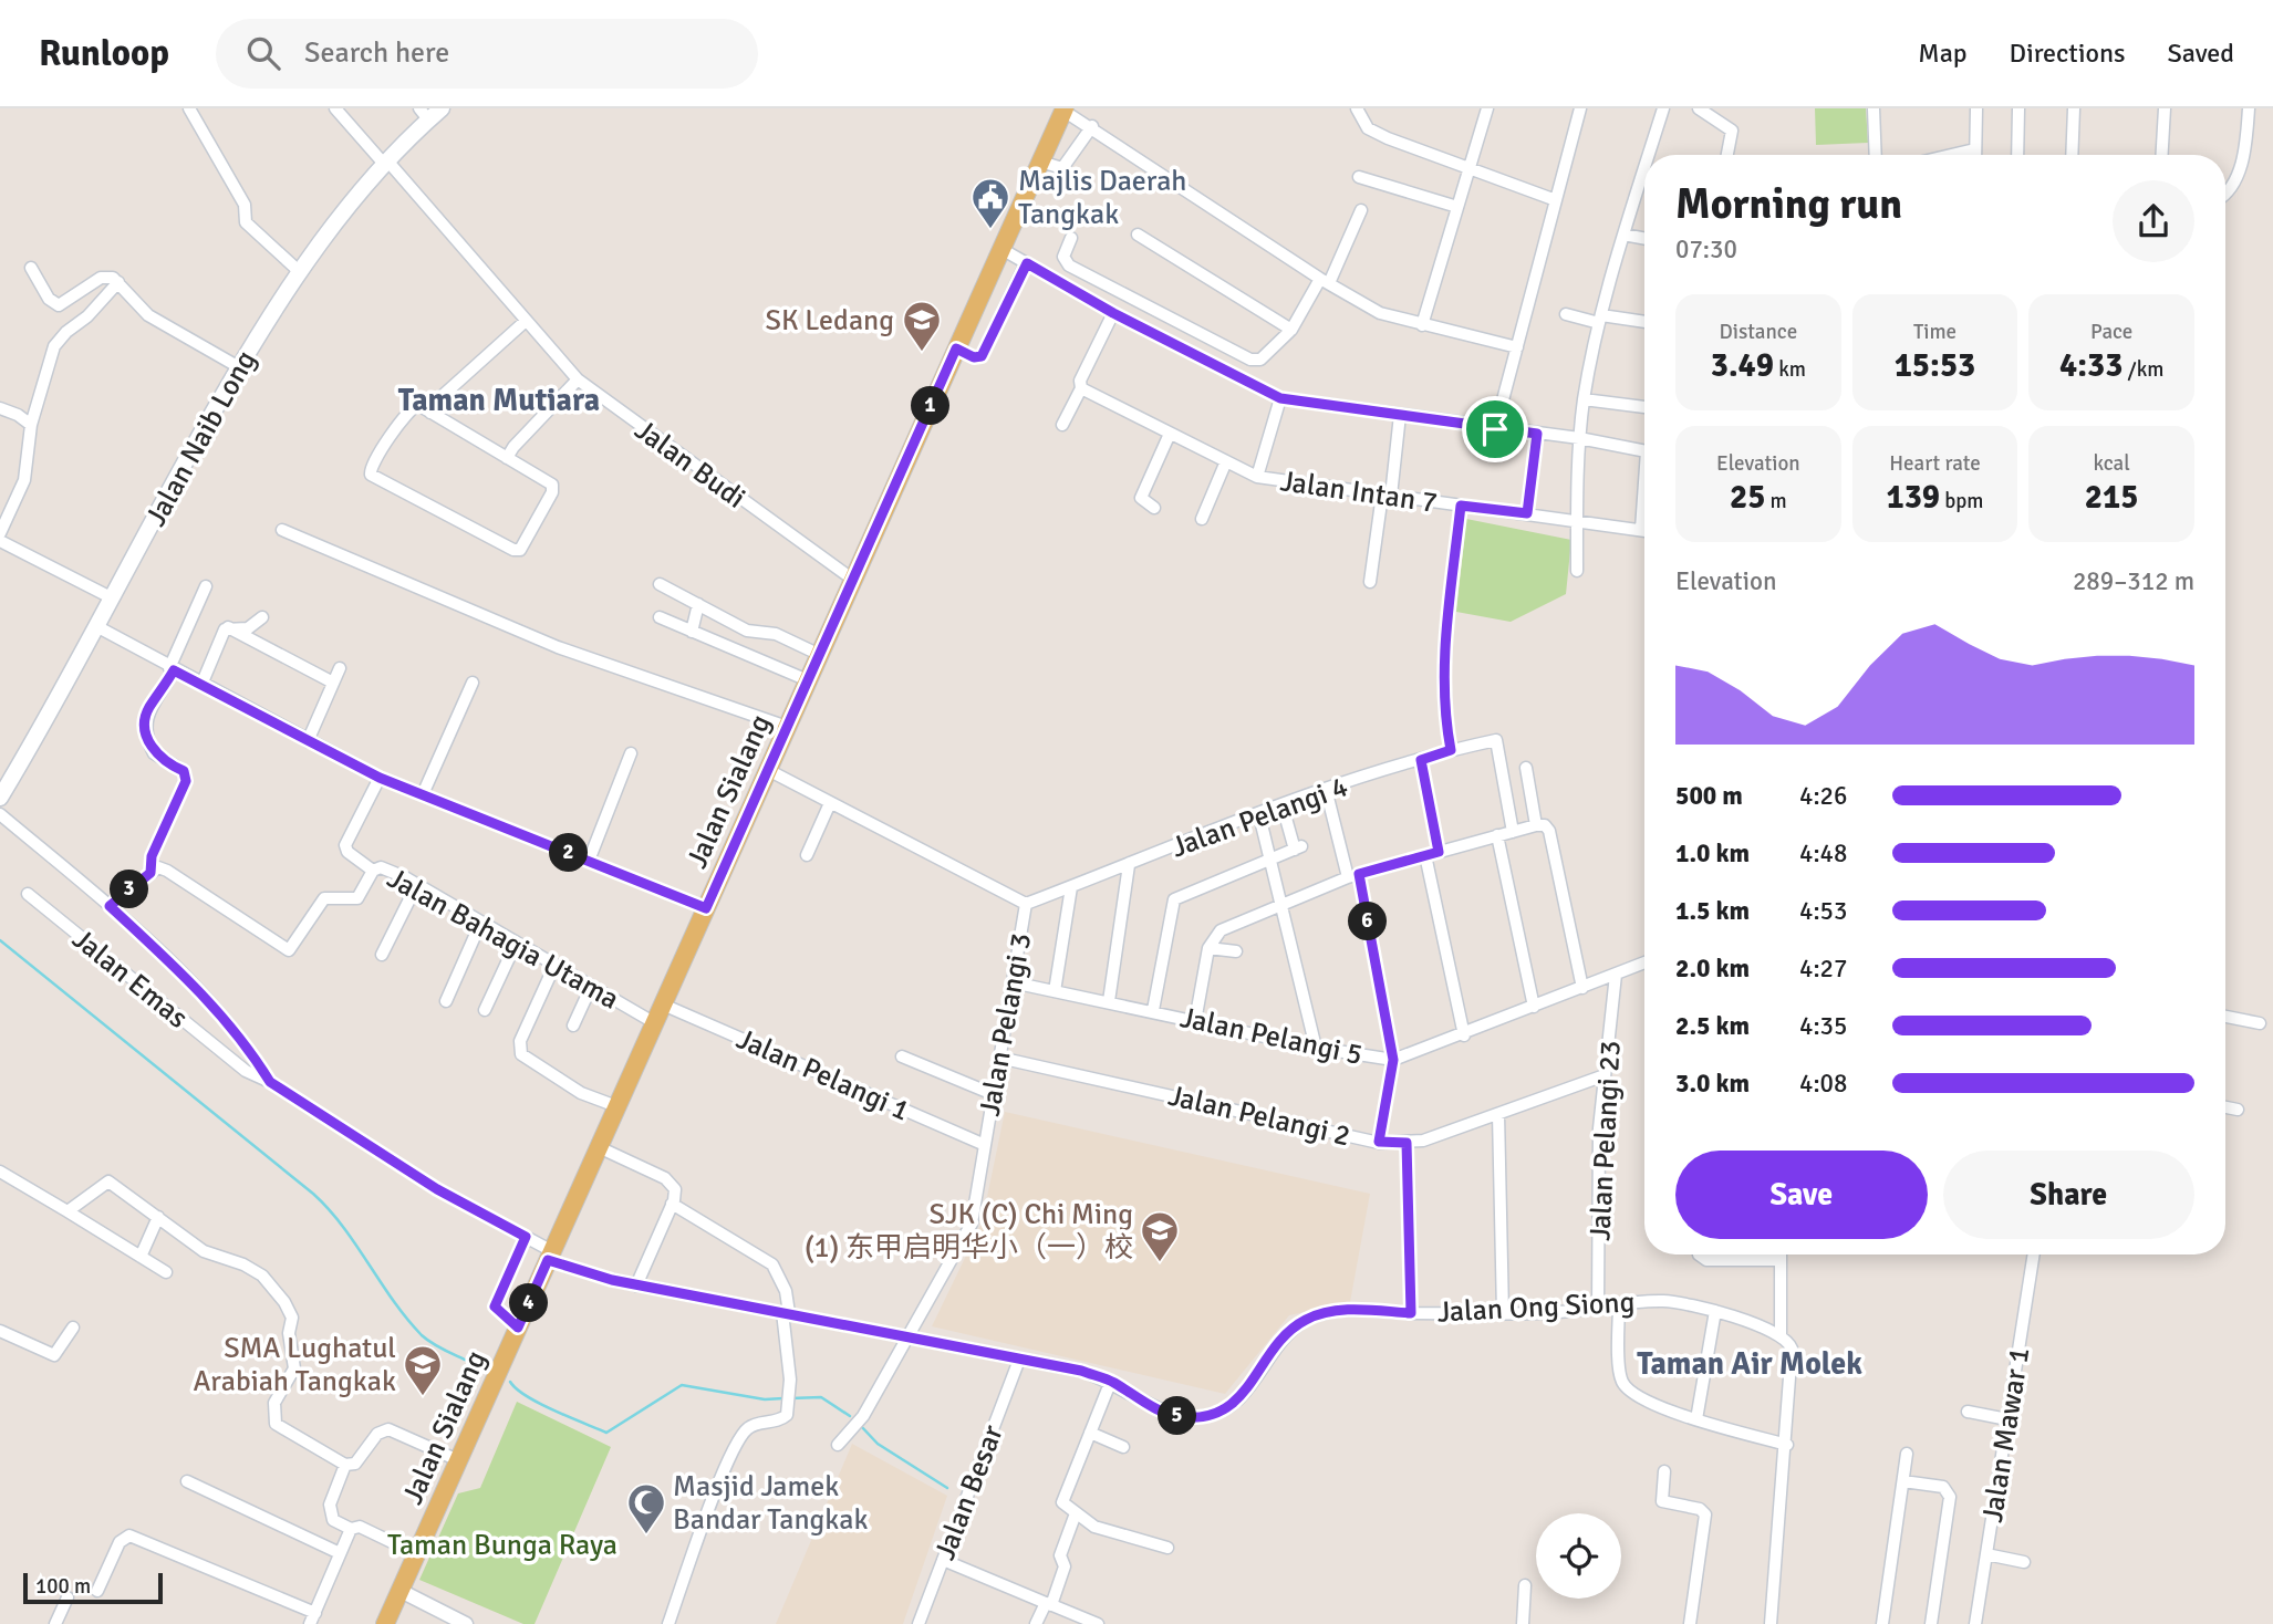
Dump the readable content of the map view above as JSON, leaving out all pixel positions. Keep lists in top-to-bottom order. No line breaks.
{"streets":{"main road":["Jalan Naib Long","Jalan Sialang"],"street":["Jalan Budi","Jalan Intan 7","Jalan Pelangi 4","Jalan Bahagia Utama","Jalan Emas","Jalan Pelangi 3","Jalan Pelangi 5","Jalan Pelangi 1","Jalan Pelangi 2","Jalan Pelangi 23","Jalan Ong Siong","Jalan Mawar 1","Jalan Besar"]},"crossings":[["Jalan Naib Long","Jalan Budi"],["Jalan Budi","Jalan Sialang"],["Jalan Sialang","Jalan Bahagia Utama"],["Jalan Sialang","Jalan Emas"],["Jalan Sialang","Jalan Pelangi 1"],["Jalan Sialang","Jalan Ong Siong"],["Jalan Pelangi 4","Jalan Pelangi 3"],["Jalan Emas","Jalan Ong Siong"],["Jalan Pelangi 3","Jalan Pelangi 5"],["Jalan Pelangi 3","Jalan Pelangi 1"],["Jalan Pelangi 3","Jalan Pelangi 2"],["Jalan Pelangi 3","Jalan Ong Siong"],["Jalan Pelangi 5","Jalan Pelangi 23"],["Jalan Pelangi 2","Jalan Pelangi 23"],["Jalan Pelangi 23","Jalan Ong Siong"],["Jalan Ong Siong","Jalan Besar"]],"districts":["Taman Mutiara","Taman Air Molek"],"parks":["Taman Bunga Raya"],"places":{"public building":["Majlis Daerah Tangkak"],"school or university":["SK Ledang","SJK (C) Chi Ming (1) 东甲启明华小（一）校","SMA Lughatul Arabiah Tangkak"],"mosque":["Masjid Jamek Bandar Tangkak"]},"scale_bar":"100 m","page":{"header":"Runloop","search":"Search here","nav":["Map","Directions","Saved"],"heading":["Morning run","07:30"],"stats":[["Distance","3.49 km"],["Time","15:53"],["Pace","4:33 /km"],["Elevation","25 m"],["Heart rate","139 bpm"],["kcal","215"]],"pins":["1","2","3","6","4","5"],"chart":["Elevation","289–312 m"],"list":[{"name":"500 m","note":"4:26"},{"name":"1.0 km","note":"4:48"},{"name":"1.5 km","note":"4:53"},{"name":"2.0 km","note":"4:27"},{"name":"2.5 km","note":"4:35"},{"name":"3.0 km","note":"4:08"}],"buttons":["Save","Share"],"scale":"100 m"}}
